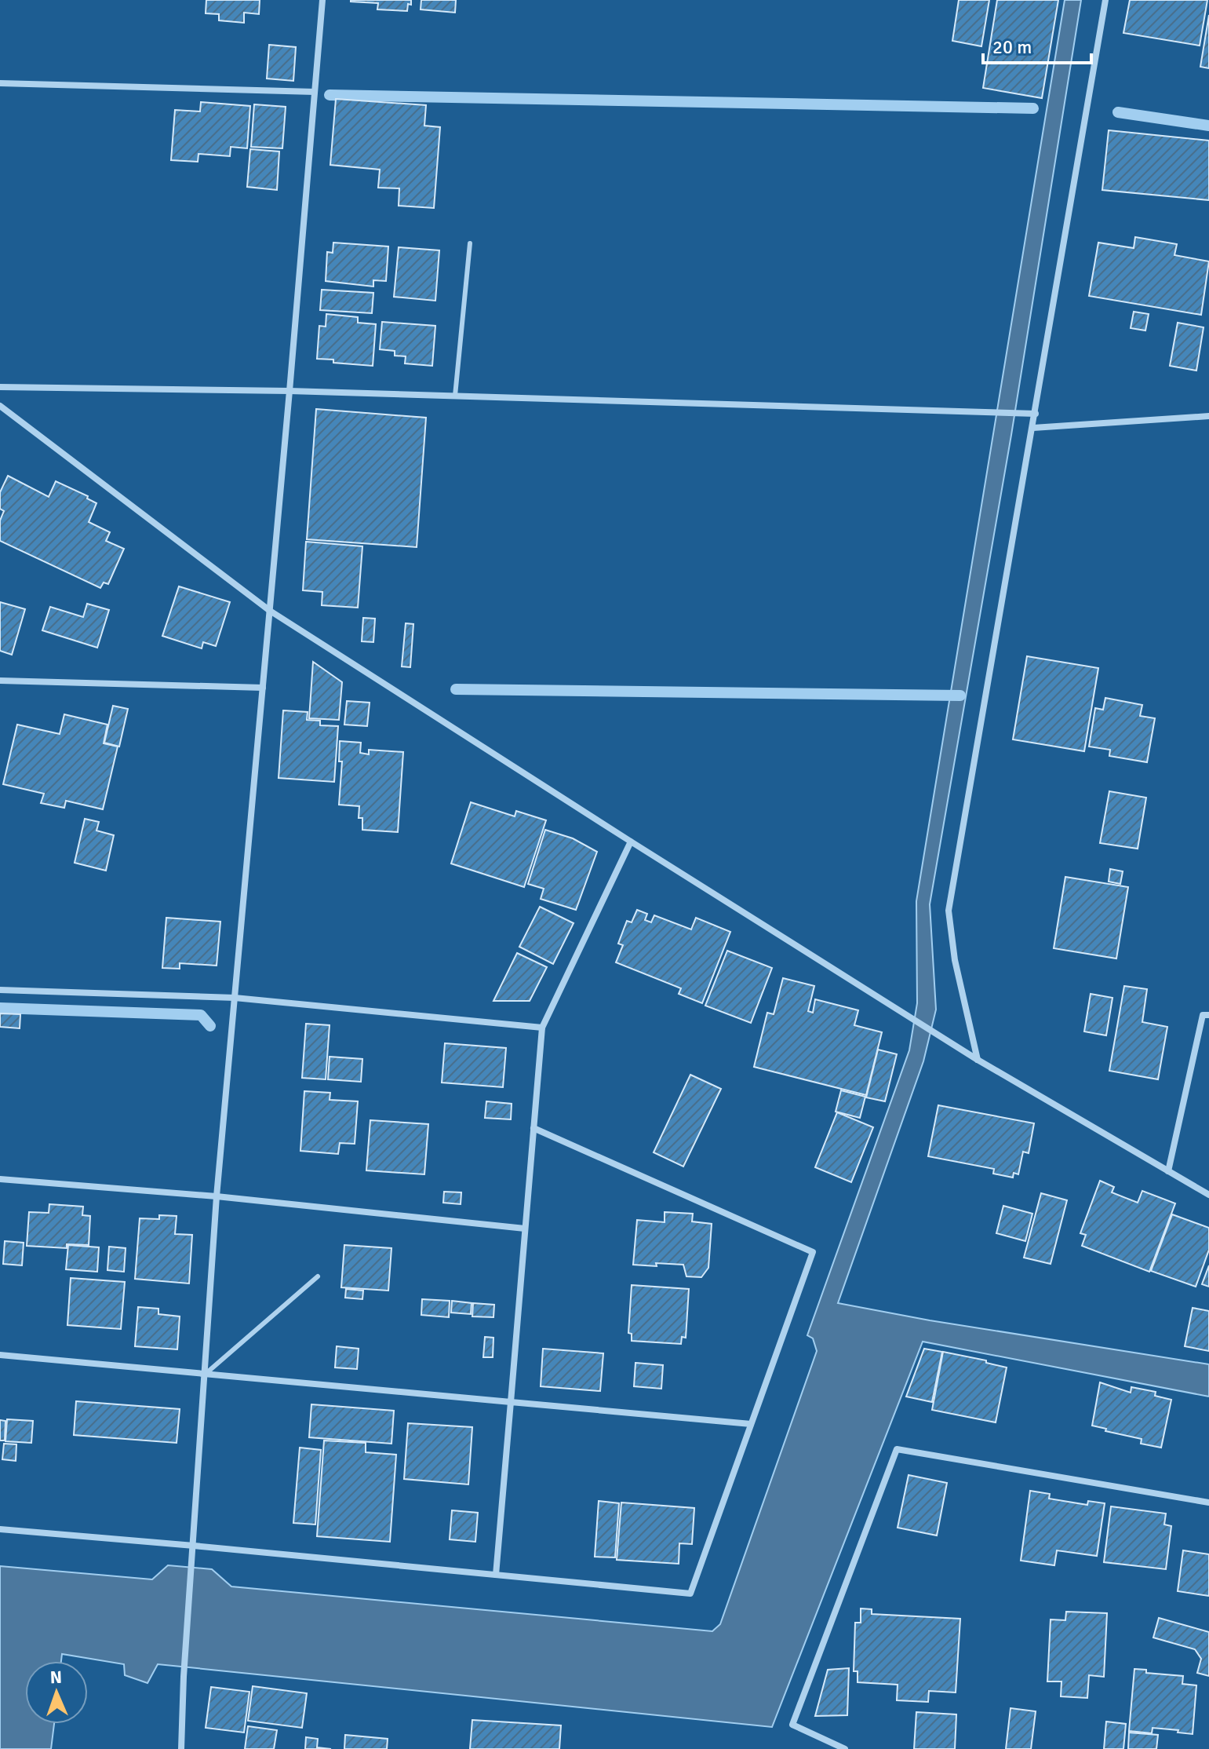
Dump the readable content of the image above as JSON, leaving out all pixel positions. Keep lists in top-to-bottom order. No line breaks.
{"scale_bar":"20 m","north":"top"}
